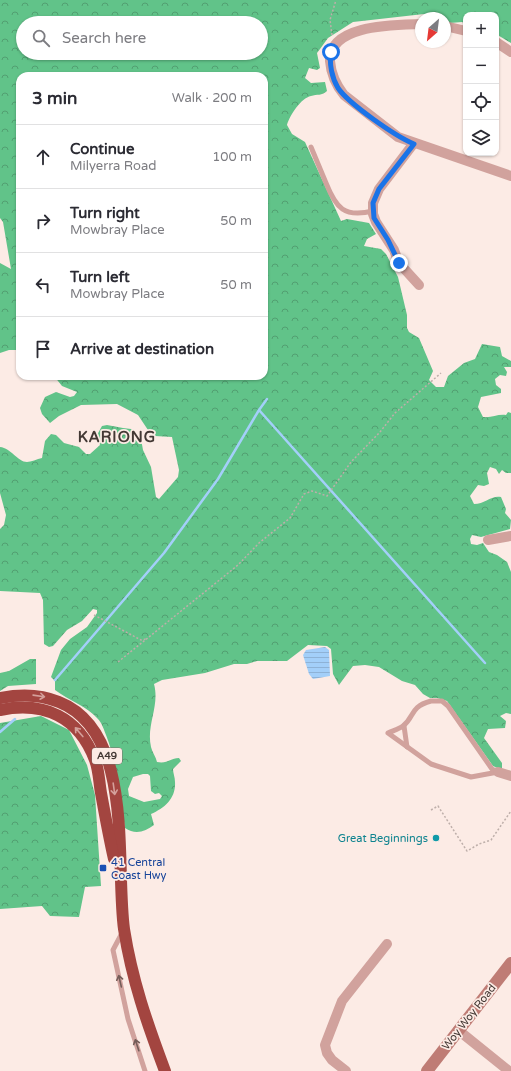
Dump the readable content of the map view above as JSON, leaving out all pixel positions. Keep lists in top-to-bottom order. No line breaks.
{"streets":{"highway":["A49"],"main road":["Woy Woy Road"]},"districts":["KARIONG"],"places":{"other":["Great Beginnings"],"transit":["41 Central Coast Hwy"]},"north":"bottom left","page":{"map_buttons":["+","−"],"search":"Search here","heading":["3 min","Walk · 200 m"],"list":[["Continue","Milyerra Road","100 m"],["Turn right","Mowbray Place","50 m"],["Turn left","Mowbray Place","50 m"],"Arrive at destination"]}}
